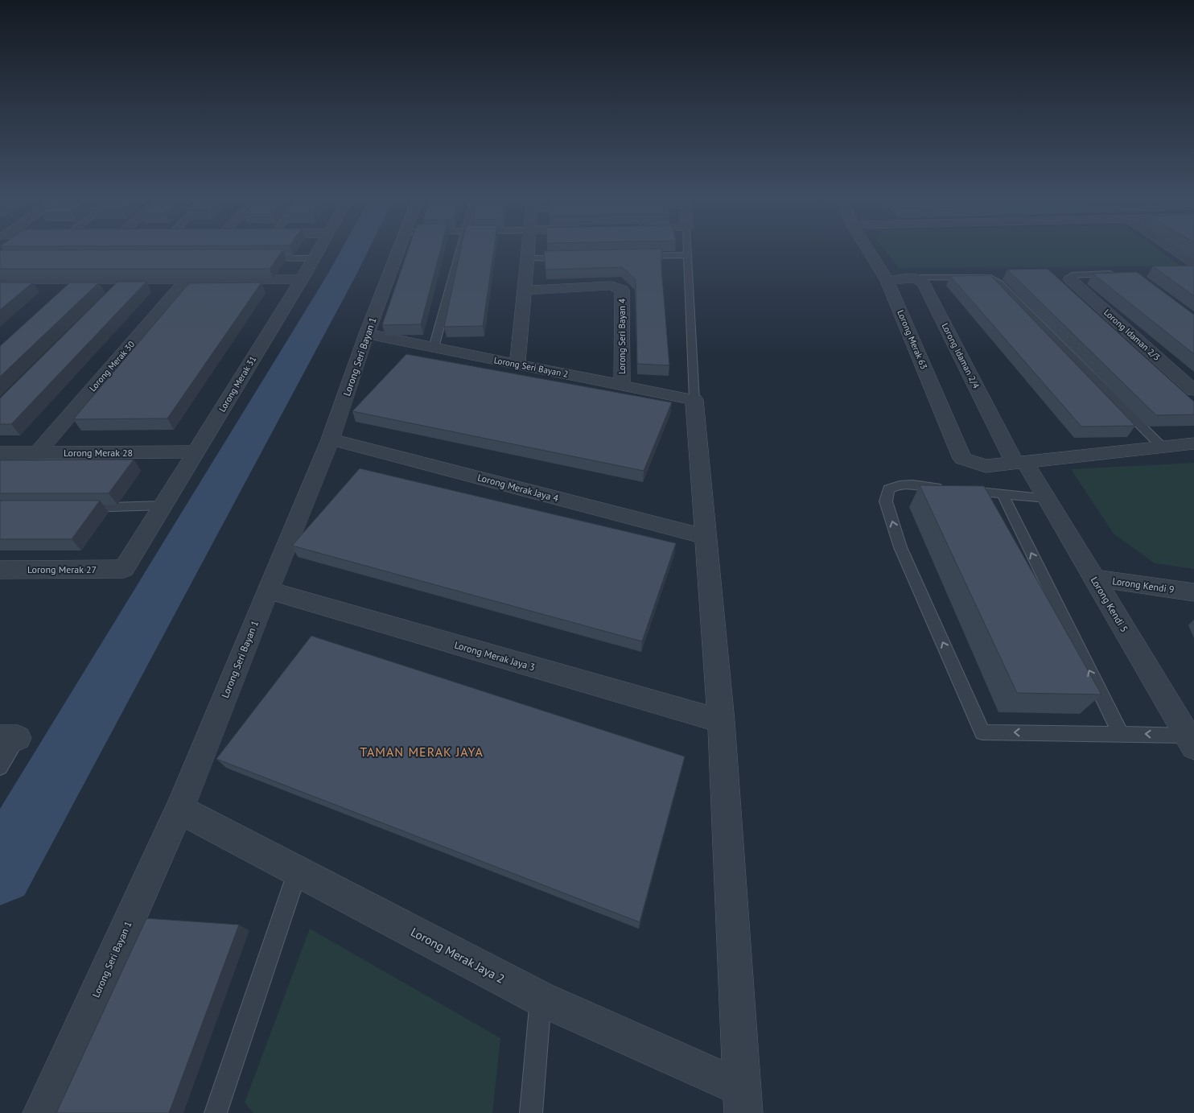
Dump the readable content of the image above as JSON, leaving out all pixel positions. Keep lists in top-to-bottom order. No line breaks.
{"streets":{"street":["Lorong Idaman 2/3","Lorong Seri Bayan 4","Lorong Merak 63","Lorong Idaman 2/4","Lorong Seri Bayan 1","Lorong Merak 30","Lorong Seri Bayan 2","Lorong Merak 31","Lorong Merak 28","Lorong Merak Jaya 4","Lorong Merak 27","Lorong Kendi 9","Lorong Kendi 5","Lorong Merak Jaya 3","Lorong Merak Jaya 2"]},"crossings":[["Lorong Seri Bayan 4","Lorong Seri Bayan 2"],["Lorong Merak 63","Lorong Idaman 2/4"],["Lorong Merak 63","Lorong Kendi 5"],["Lorong Idaman 2/4","Lorong Kendi 5"],["Lorong Seri Bayan 1","Lorong Seri Bayan 2"],["Lorong Seri Bayan 1","Lorong Merak Jaya 4"],["Lorong Seri Bayan 1","Lorong Merak Jaya 3"],["Lorong Seri Bayan 1","Lorong Merak Jaya 2"],["Lorong Merak 30","Lorong Merak 28"],["Lorong Merak 31","Lorong Merak 28"],["Lorong Merak 31","Lorong Merak 27"],["Lorong Kendi 9","Lorong Kendi 5"]],"districts":["TAMAN MERAK JAYA"]}
